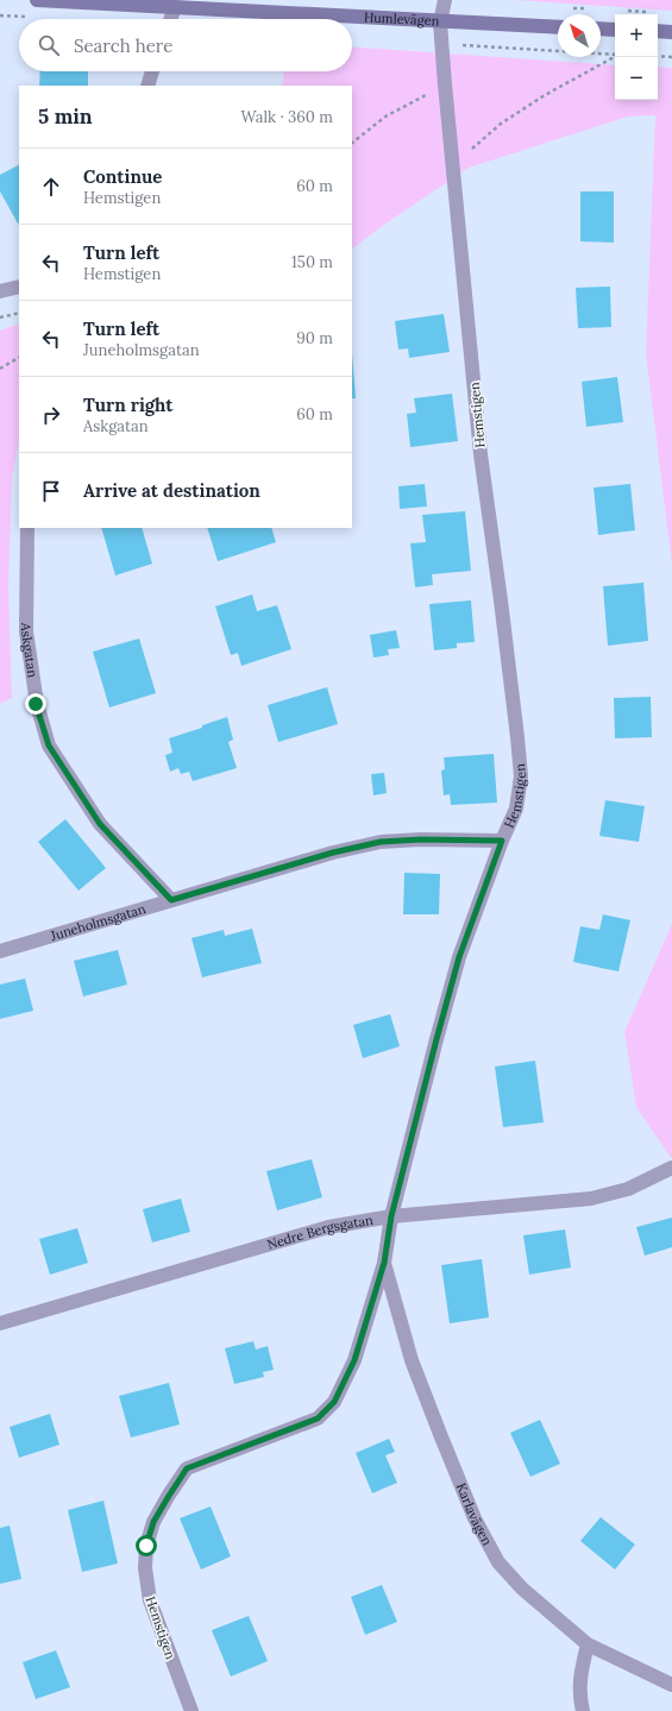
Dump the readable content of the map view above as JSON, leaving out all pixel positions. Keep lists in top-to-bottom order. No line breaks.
{"streets":{"street":["Humlevägen","Hemstigen","Askgatan","Juneholmsgatan","Nedre Bergsgatan","Karlavägen"]},"crossings":[["Humlevägen","Hemstigen"],["Hemstigen","Juneholmsgatan"],["Hemstigen","Nedre Bergsgatan"],["Hemstigen","Karlavägen"],["Askgatan","Juneholmsgatan"]],"north":"top left","page":{"map_buttons":["+","−"],"search":"Search here","heading":["5 min","Walk · 360 m"],"list":[["Continue","Hemstigen","60 m"],["Turn left","Hemstigen","150 m"],["Turn left","Juneholmsgatan","90 m"],["Turn right","Askgatan","60 m"],"Arrive at destination"]}}
